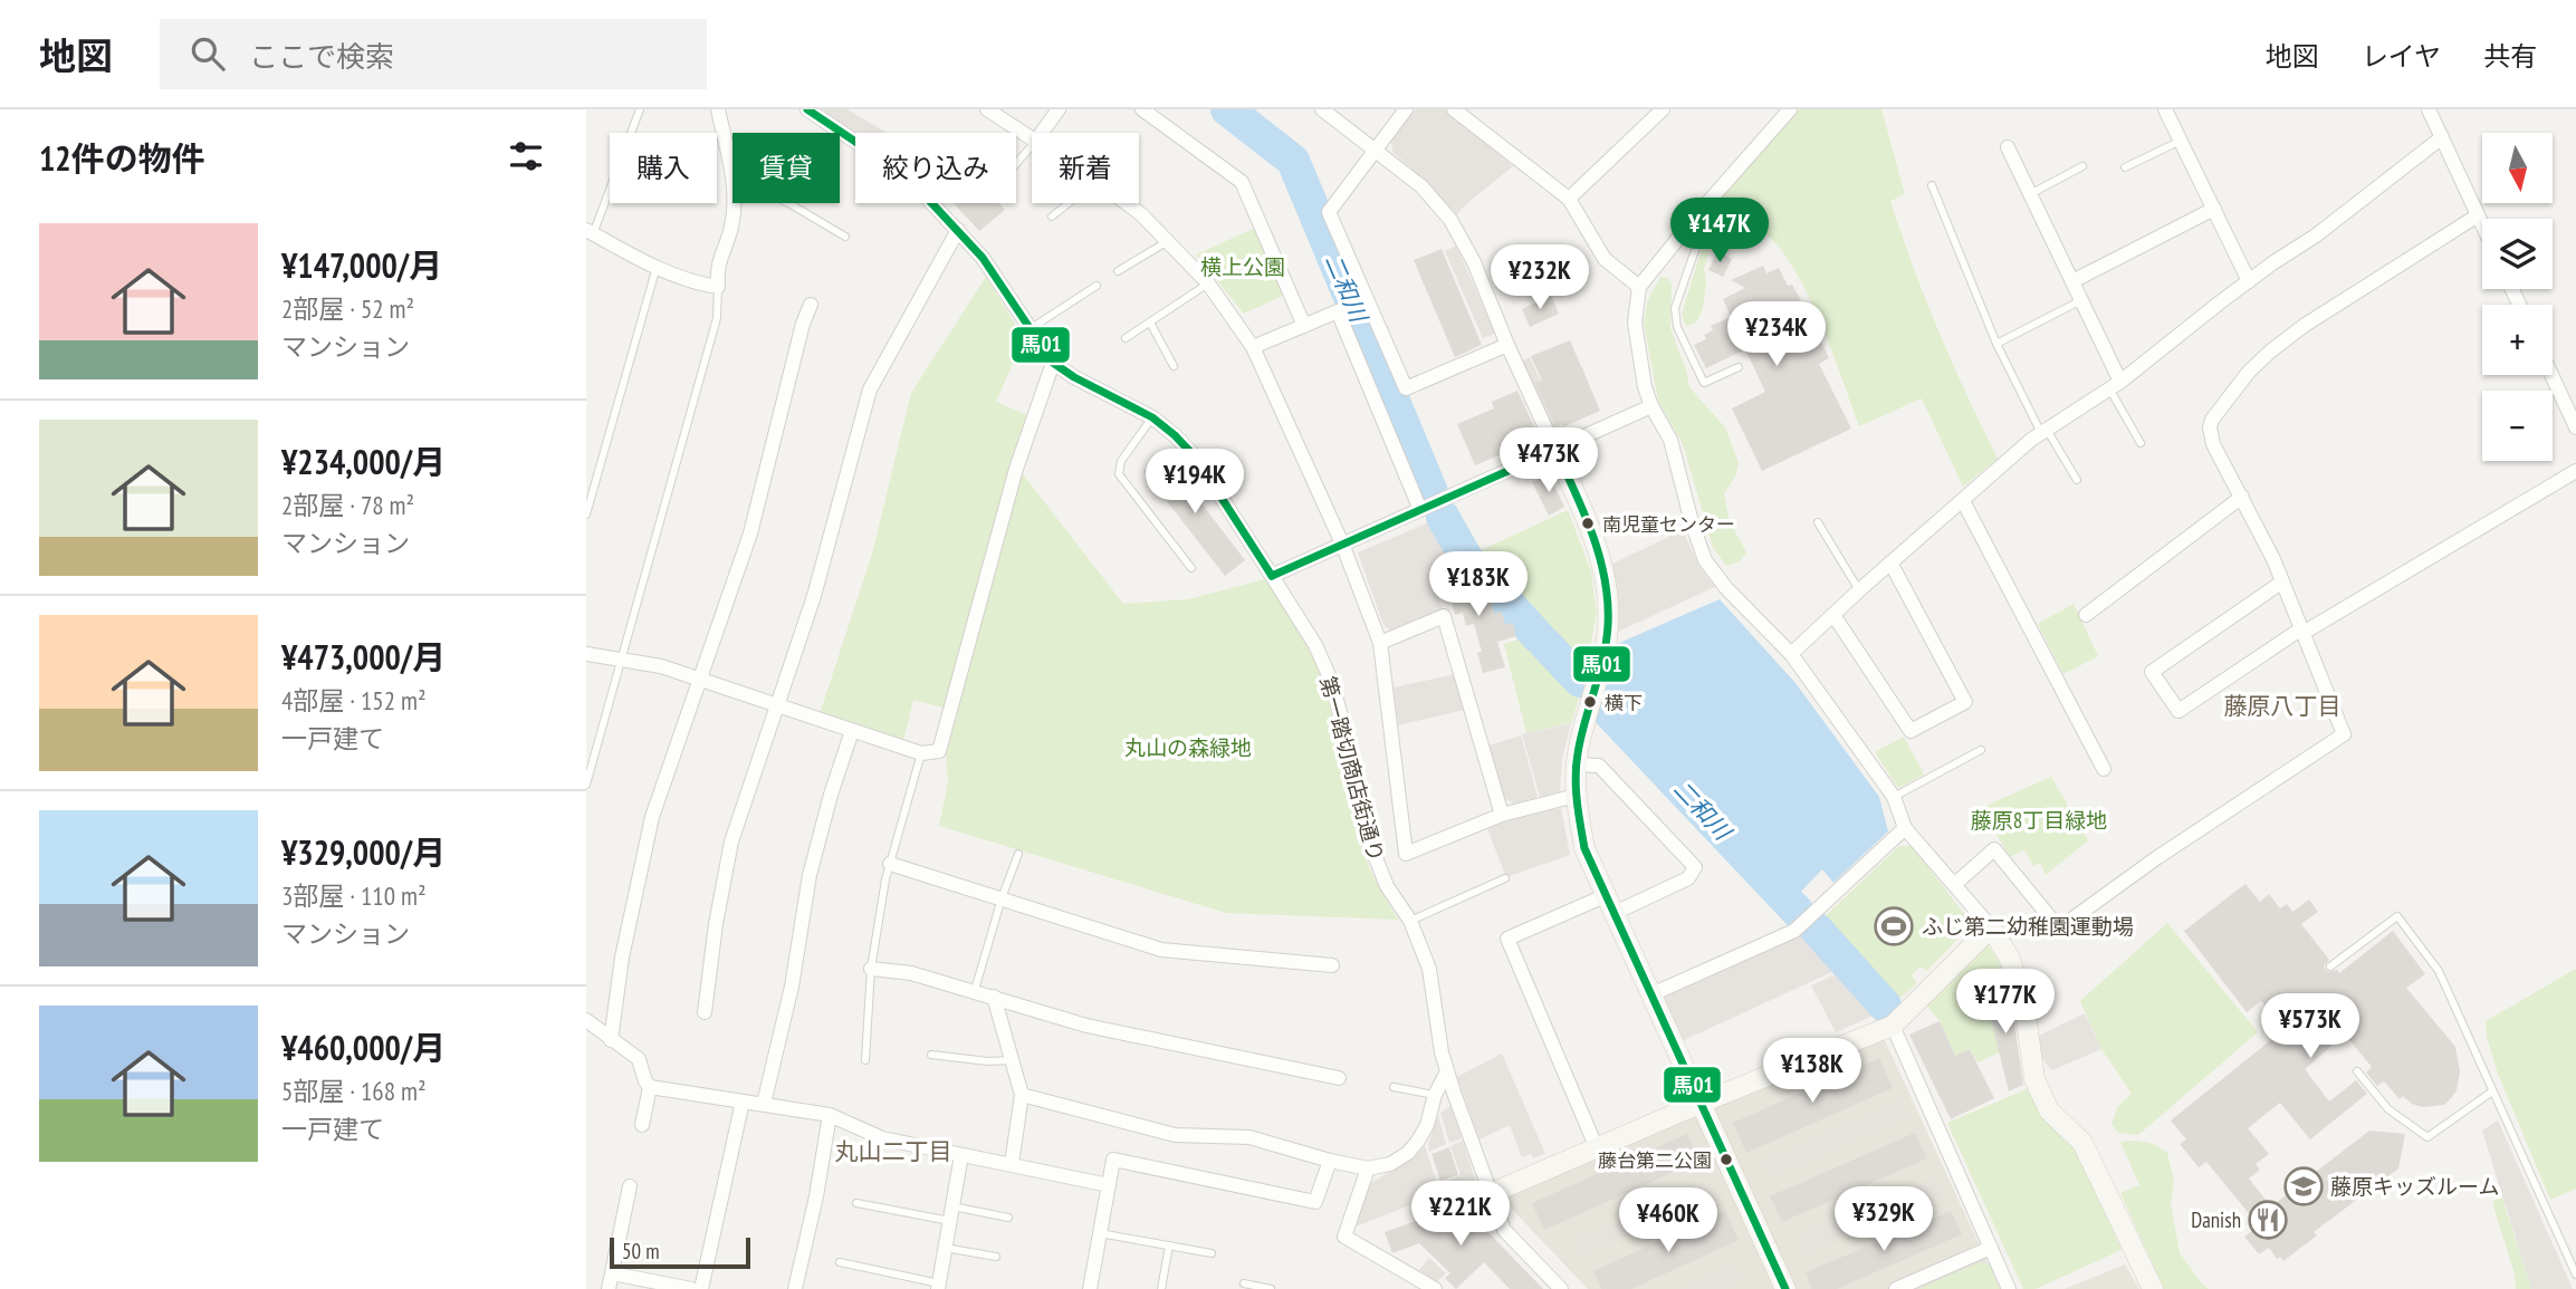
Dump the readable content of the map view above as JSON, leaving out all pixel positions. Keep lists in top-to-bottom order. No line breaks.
{"streets":{"street":["第一踏切商店街通り"]},"districts":["藤原八丁目","丸山二丁目"],"water":["二和川"],"parks":["横上公園","丸山の森緑地","藤原8丁目緑地"],"places":{"other":["南児童センター","横下","藤台第二公園"],"sports":["ふじ第二幼稚園運動場"],"school or university":["藤原キッズルーム"],"restaurant":["Danish"]},"lines":["transit line 馬01"],"scale_bar":"50 m","north":"bottom","page":{"header":"地図","search":"ここで検索","nav":["地図","レイヤ","共有"],"heading":"12件の物件","map_buttons":["+","−"],"chip":["購入","賃貸","絞り込み","新着"],"price":["¥147K","¥232K","¥234K","¥473K","¥194K","¥183K","¥177K","¥573K","¥138K","¥221K","¥329K","¥460K"],"list":[{"name":"¥147,000/月","note":"2部屋 · 52 m² · マンション"},{"name":"¥234,000/月","note":"2部屋 · 78 m² · マンション"},{"name":"¥473,000/月","note":"4部屋 · 152 m² · 一戸建て"},{"name":"¥329,000/月","note":"3部屋 · 110 m² · マンション"},{"name":"¥460,000/月","note":"5部屋 · 168 m² · 一戸建て"}],"scale":"50 m"}}
